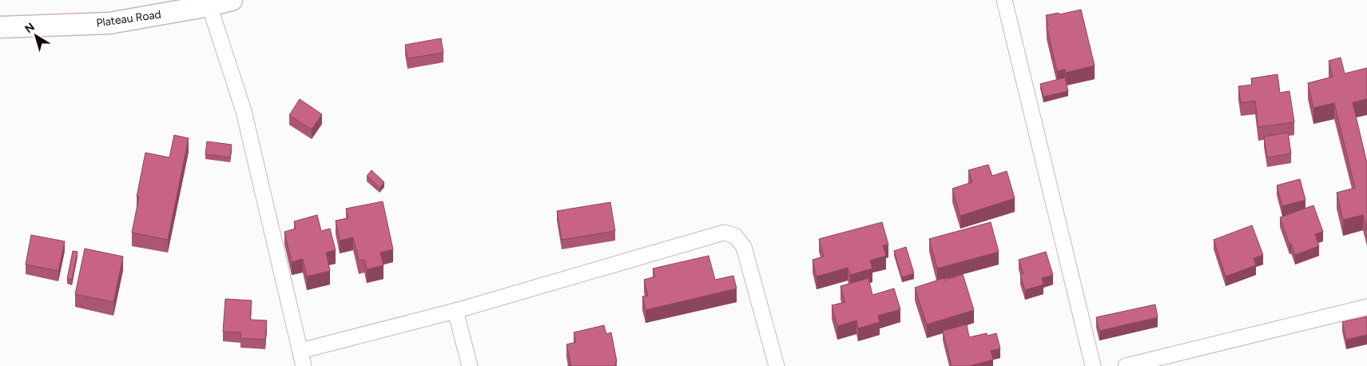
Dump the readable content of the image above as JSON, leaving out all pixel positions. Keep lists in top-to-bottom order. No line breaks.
{"streets":{"street":["Plateau Road"]},"north":"top left"}
